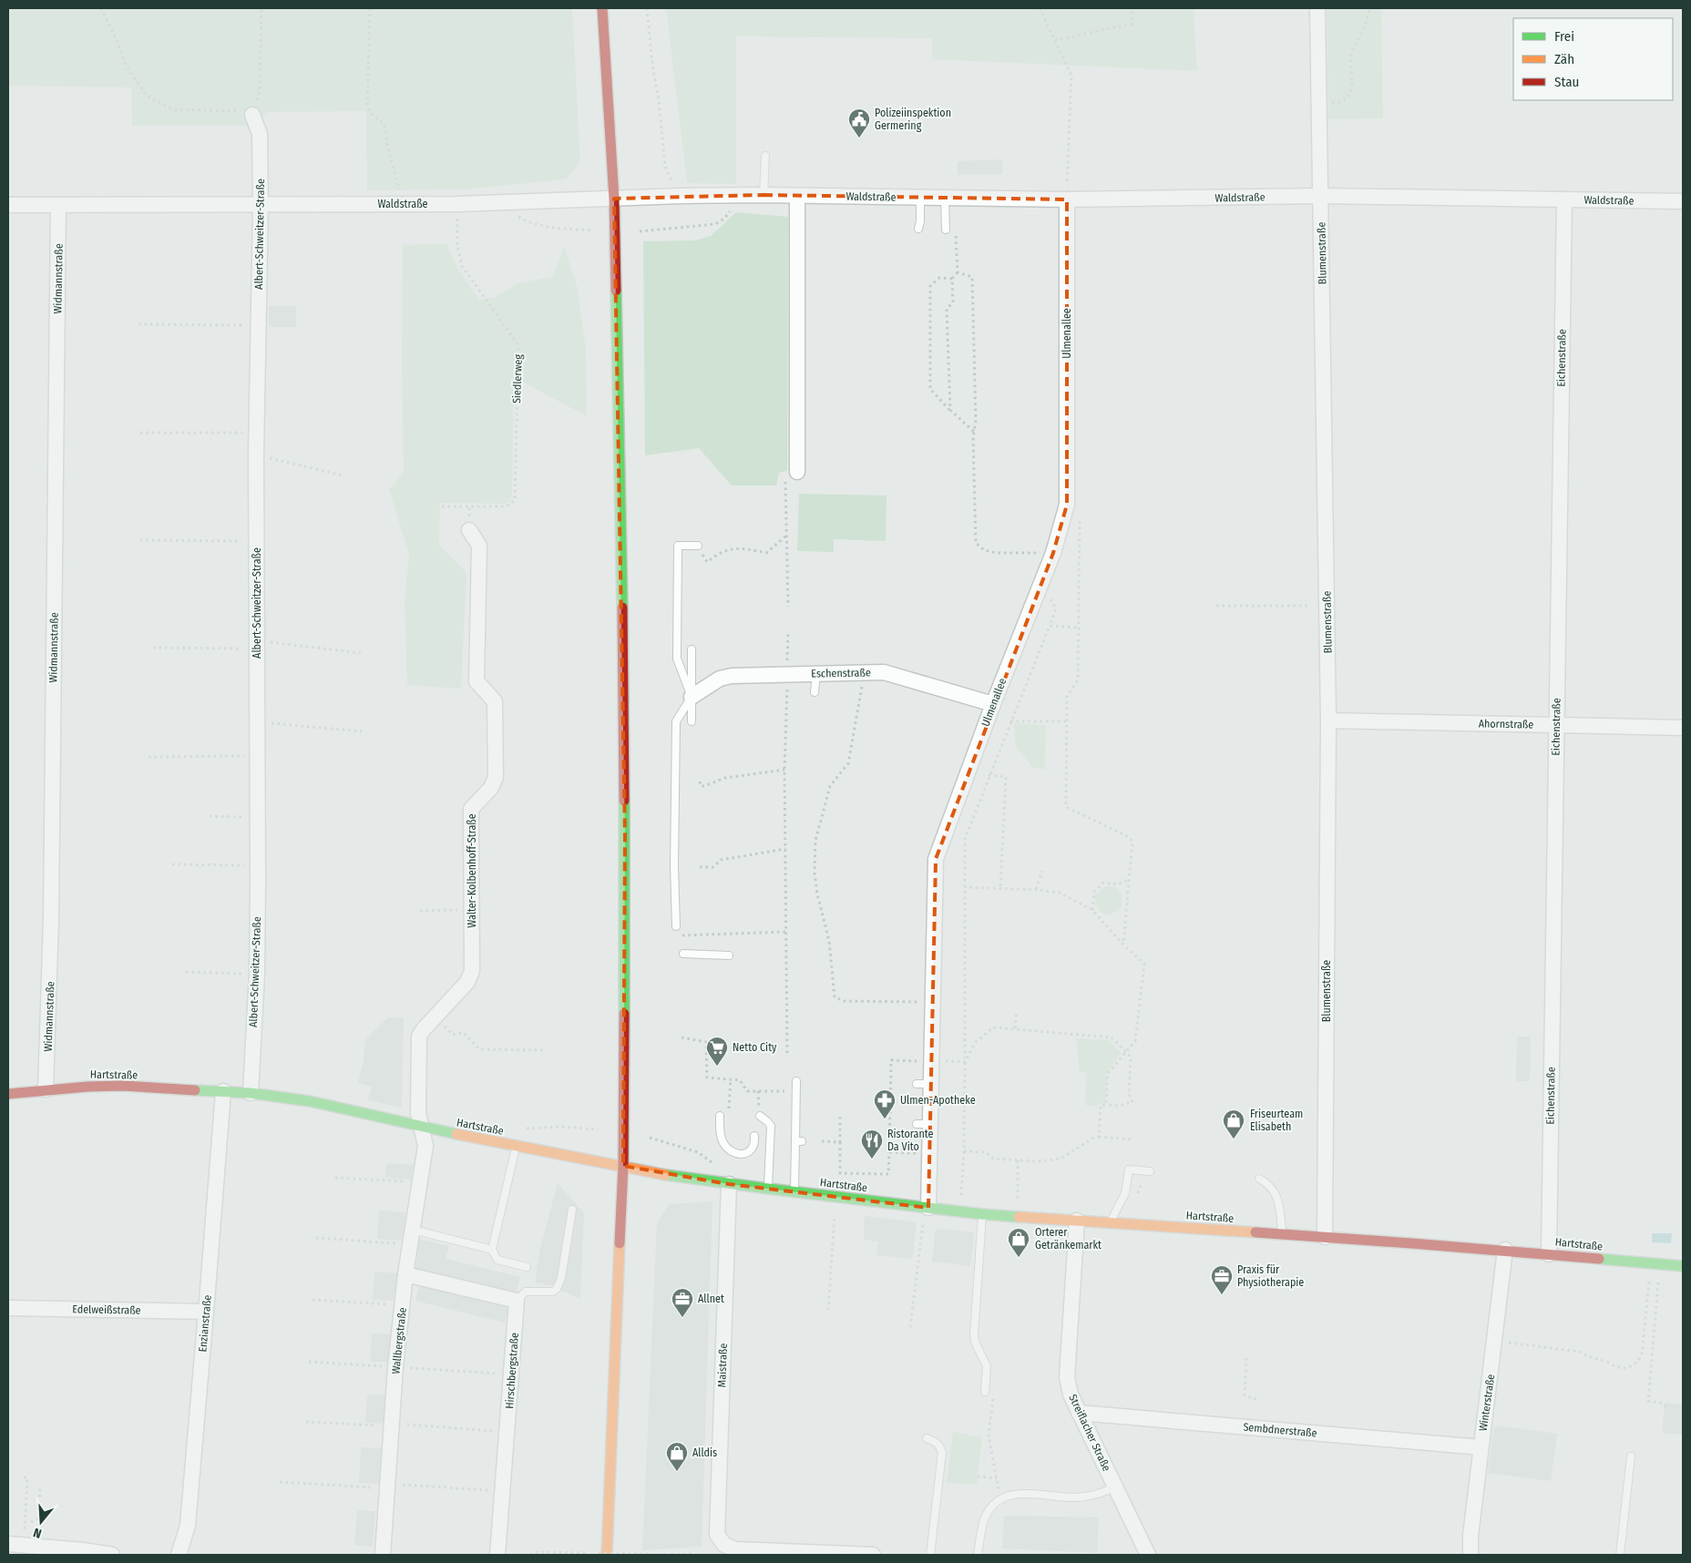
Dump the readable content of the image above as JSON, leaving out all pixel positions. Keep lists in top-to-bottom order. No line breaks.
{"streets":{"street":["Waldstraße","Albert-Schweitzer-Straße","Blumenstraße","Widmannstraße","Ulmenallee","Eichenstraße","Eschenstraße","Ahornstraße","Walter-Kolbenhoff-Straße","Hartstraße","Edelweißstraße","Enzianstraße","Wallbergstraße","Maistraße","Hirschbergstraße","Winterstraße","Sembdnerstraße","Streiflacher Straße"],"path":["Siedlerweg"]},"crossings":[["Waldstraße","Albert-Schweitzer-Straße"],["Waldstraße","Blumenstraße"],["Waldstraße","Widmannstraße"],["Waldstraße","Ulmenallee"],["Waldstraße","Eichenstraße"],["Waldstraße","Siedlerweg"],["Albert-Schweitzer-Straße","Hartstraße"],["Blumenstraße","Ahornstraße"],["Blumenstraße","Hartstraße"],["Widmannstraße","Hartstraße"],["Ulmenallee","Eschenstraße"],["Ulmenallee","Hartstraße"],["Eichenstraße","Ahornstraße"],["Eichenstraße","Hartstraße"],["Walter-Kolbenhoff-Straße","Hartstraße"],["Walter-Kolbenhoff-Straße","Wallbergstraße"],["Hartstraße","Enzianstraße"],["Hartstraße","Wallbergstraße"],["Hartstraße","Maistraße"],["Hartstraße","Winterstraße"],["Hartstraße","Streiflacher Straße"],["Edelweißstraße","Enzianstraße"],["Winterstraße","Sembdnerstraße"],["Sembdnerstraße","Streiflacher Straße"]],"places":{"public building":["Polizeiinspektion Germering"],"supermarket":["Netto City"],"pharmacy":["Ulmen-Apotheke"],"shop":["Friseurteam Elisabeth","Orterer Getränkemarkt","Alldis"],"restaurant":["Ristorante Da Vito"],"office":["Praxis für Physiotherapie","Allnet"]},"legend":["Frei","Zäh","Stau"],"north":"bottom"}
